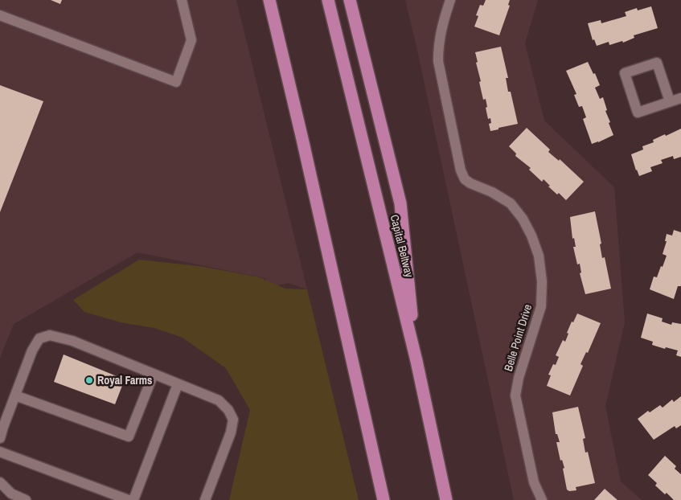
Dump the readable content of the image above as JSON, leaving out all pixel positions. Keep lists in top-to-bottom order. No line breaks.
{"streets":{"highway":["Capital Beltway"],"street":["Belle Point Drive"]},"places":["Royal Farms"]}
